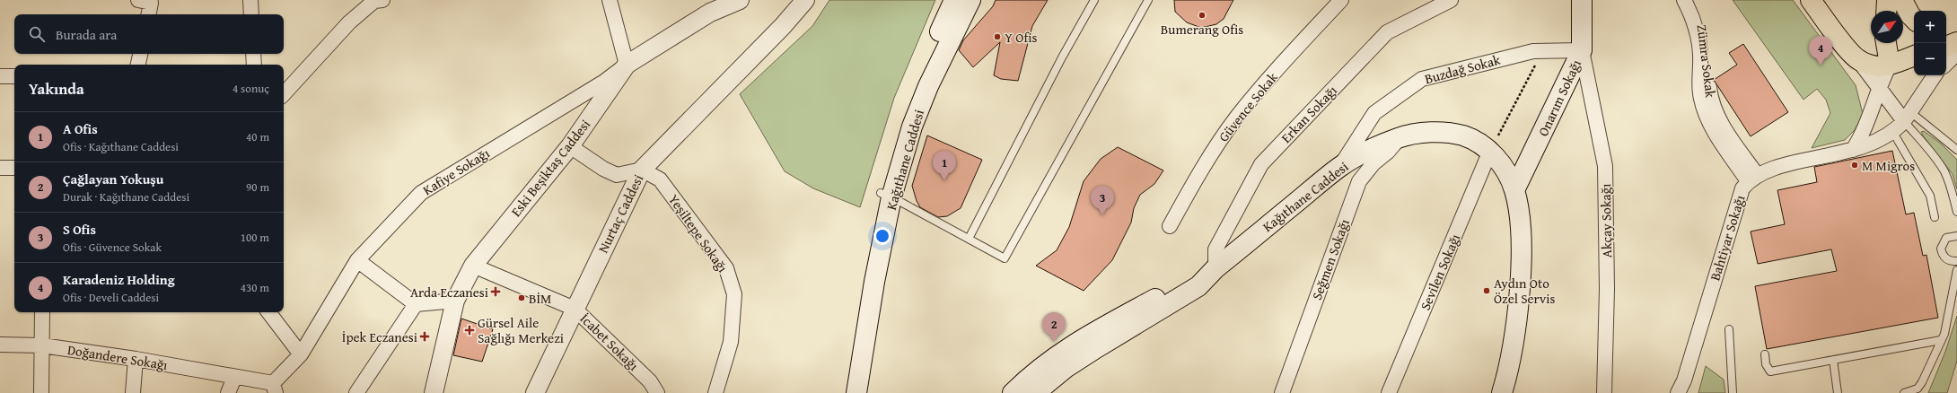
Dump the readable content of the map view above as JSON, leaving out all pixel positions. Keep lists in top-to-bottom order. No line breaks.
{"streets":{"main road":["Onarım Sokağı","Kağıthane Caddesi"],"street":["Zümra Sokak","Buzdağ Sokak","Güvence Sokak","Erkan Sokağı","Eski Beşiktaş Caddesi","Kafiye Sokağı","Nurtaç Caddesi","Akçay Sokağı","Yeşiltepe Sokağı","Bahtiyar Sokağı","Seğmen Sokağı","Sevilen Sokağı","İcabet Sokağı","Doğandere Sokağı"]},"crossings":[["Zümra Sokak","Bahtiyar Sokağı"],["Buzdağ Sokak","Onarım Sokağı"],["Buzdağ Sokak","Kağıthane Caddesi"],["Buzdağ Sokak","Akçay Sokağı"],["Onarım Sokağı","Kağıthane Caddesi"],["Onarım Sokağı","Akçay Sokağı"],["Erkan Sokağı","Kağıthane Caddesi"],["Kağıthane Caddesi","Seğmen Sokağı"],["Kağıthane Caddesi","Sevilen Sokağı"],["Eski Beşiktaş Caddesi","Kafiye Sokağı"],["Kafiye Sokağı","Doğandere Sokağı"],["Nurtaç Caddesi","Yeşiltepe Sokağı"],["Nurtaç Caddesi","İcabet Sokağı"]],"places":{"other":["Bumerang Ofis","Y Ofis","M Migros","Aydın Oto Özel Servis","BİM"],"health":["Arda Eczanesi","Gürsel Aile Sağlığı Merkezi","İpek Eczanesi"]},"north":"top right","page":{"map_buttons":["+","−"],"search":"Burada ara","pins":["4","1","3","2"],"heading":["Yakında","4 sonuç"],"list":[{"mark":"1","name":"A Ofis","note":"Ofis · Kağıthane Caddesi","value":"40 m"},{"mark":"2","name":"Çağlayan Yokuşu","note":"Durak · Kağıthane Caddesi","value":"90 m"},{"mark":"3","name":"S Ofis","note":"Ofis · Güvence Sokak","value":"100 m"},{"mark":"4","name":"Karadeniz Holding","note":"Ofis · Develi Caddesi","value":"430 m"}]}}
